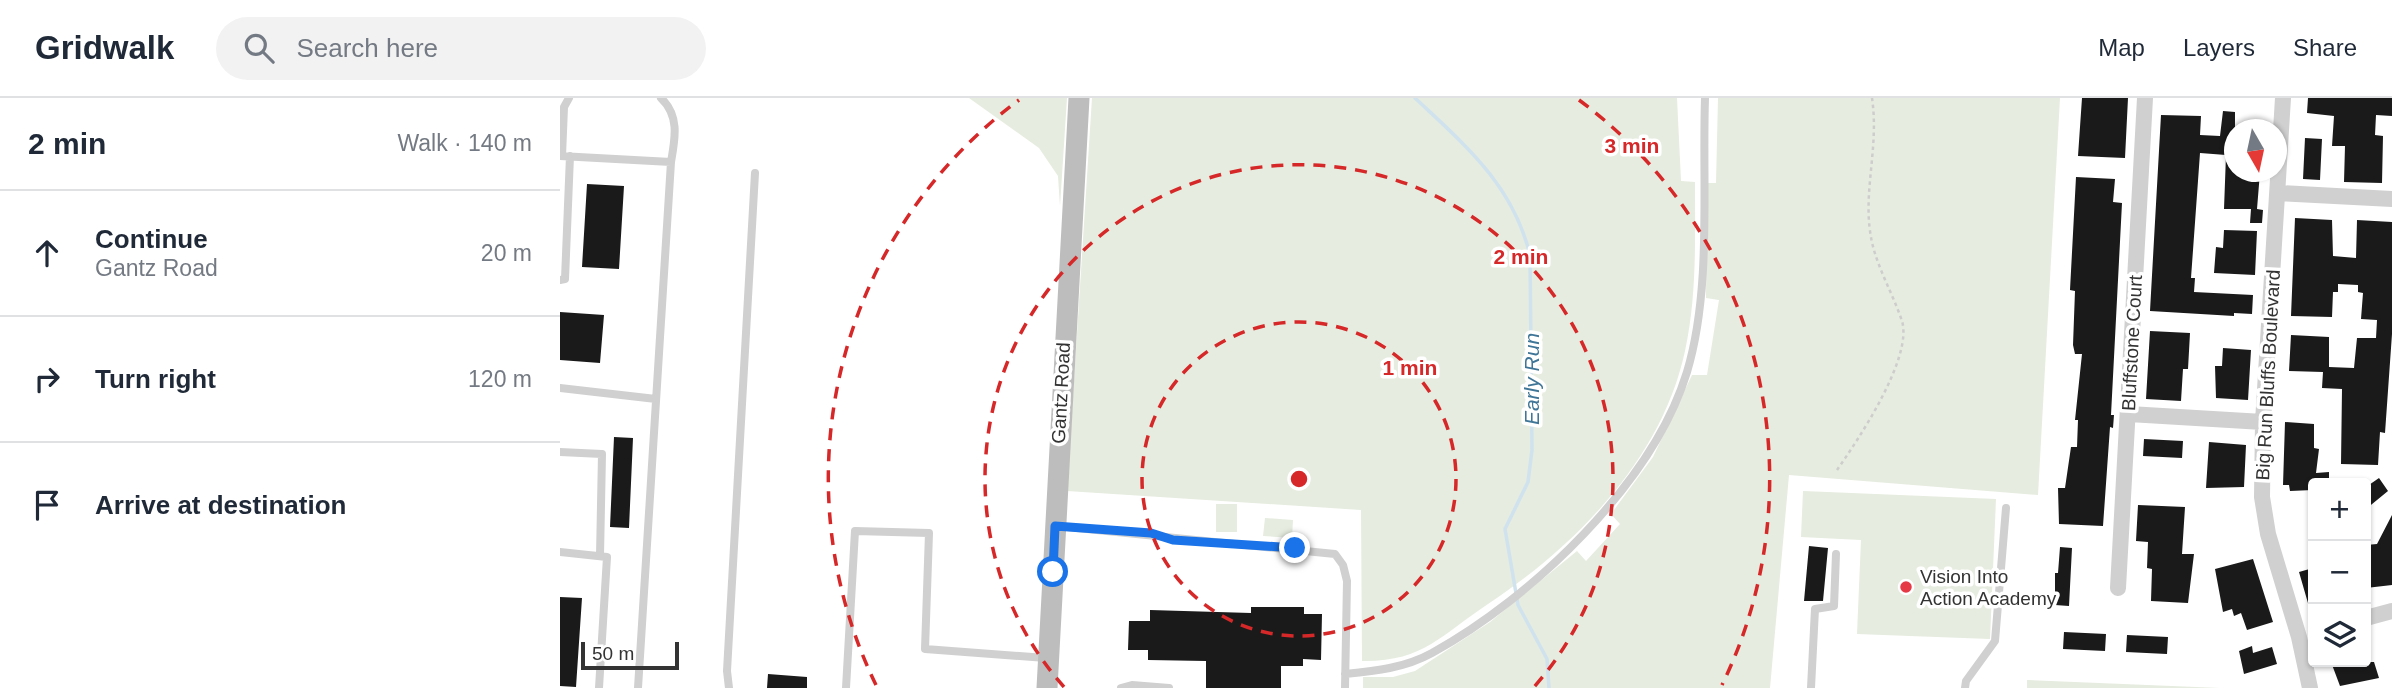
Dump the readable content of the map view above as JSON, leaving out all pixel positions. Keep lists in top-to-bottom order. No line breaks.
{"streets":{"main road":["Gantz Road"],"street":["Bluffstone Court","Big Run Bluffs Boulevard"]},"water":["Early Run"],"places":["Vision Into Action Academy"],"scale_bar":"50 m","north":"bottom","page":{"header":"Gridwalk","search":"Search here","nav":["Map","Layers","Share"],"heading":["2 min","Walk · 140 m"],"list":[["Continue","Gantz Road","20 m"],["Turn right","120 m"],"Arrive at destination"],"map_buttons":["+","−"],"scale":"50 m"},"rings":["3 min","2 min","1 min"]}
